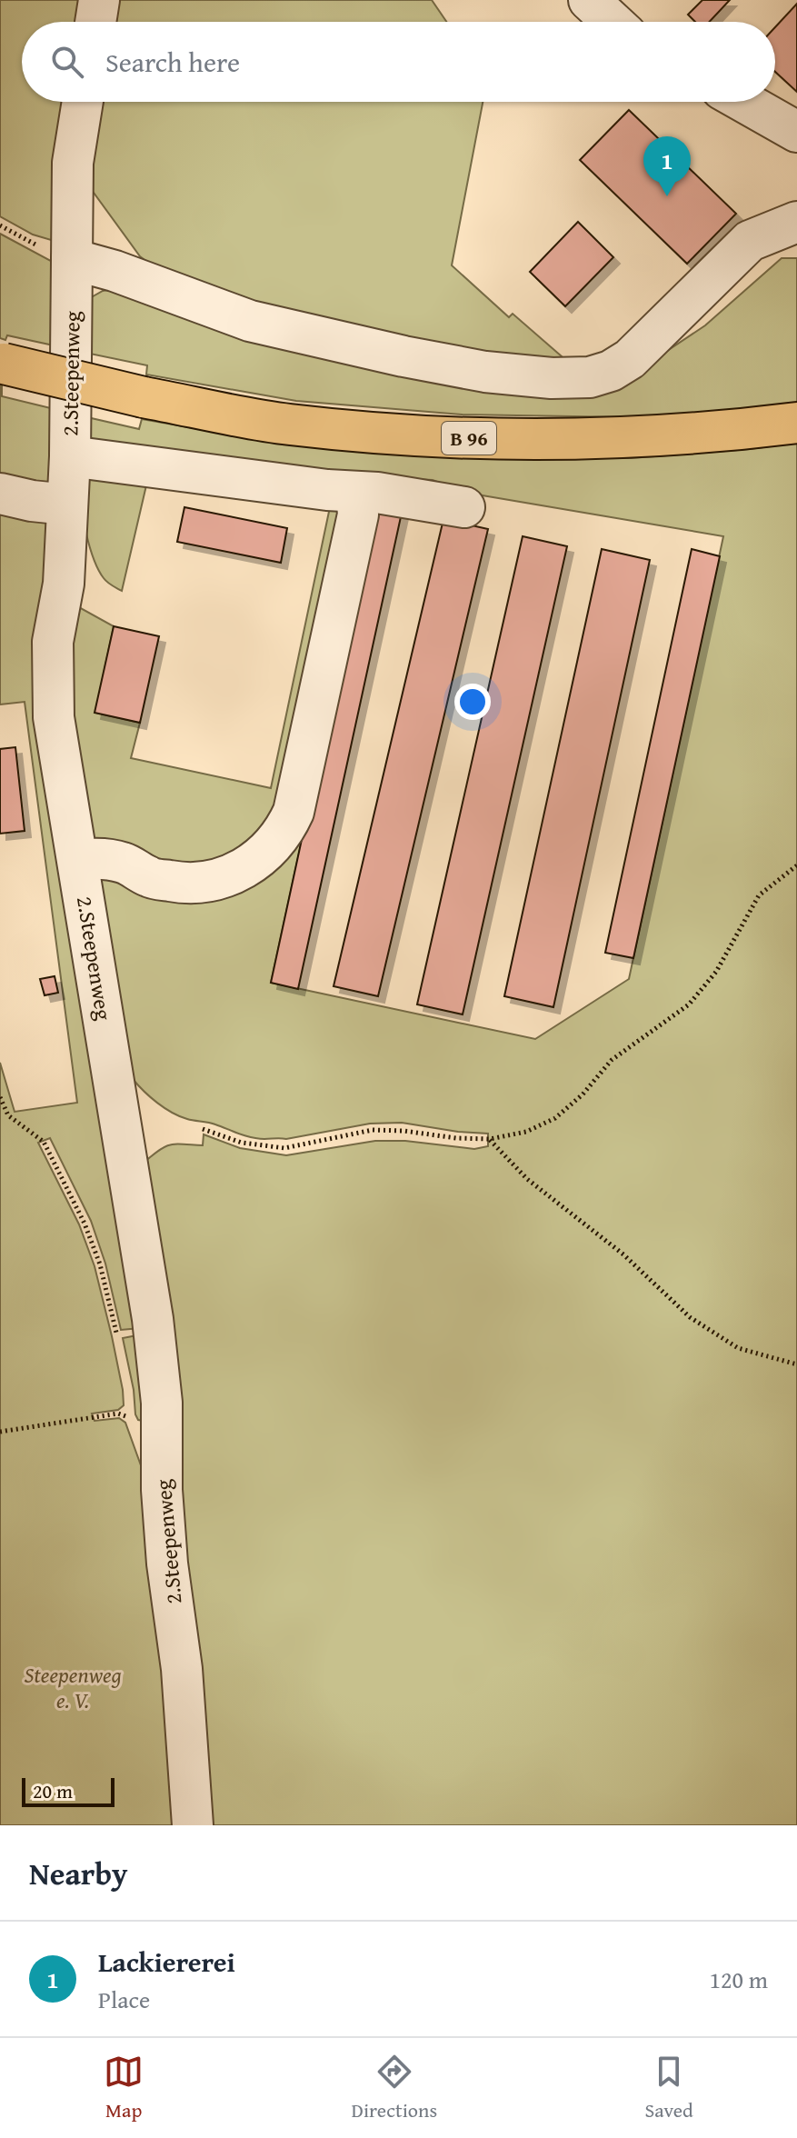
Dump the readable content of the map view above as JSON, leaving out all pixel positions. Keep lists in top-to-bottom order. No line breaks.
{"streets":{"main road":["B 96"],"street":["2.Steepenweg"]},"parks":["Steepenweg e. V."],"scale_bar":"20 m","page":{"search":"Search here","pins":"1","scale":"20 m","heading":"Nearby","list":[{"mark":"1","name":"Lackiererei","note":"Place","value":"120 m"}],"nav":["Map","Directions","Saved"]}}
